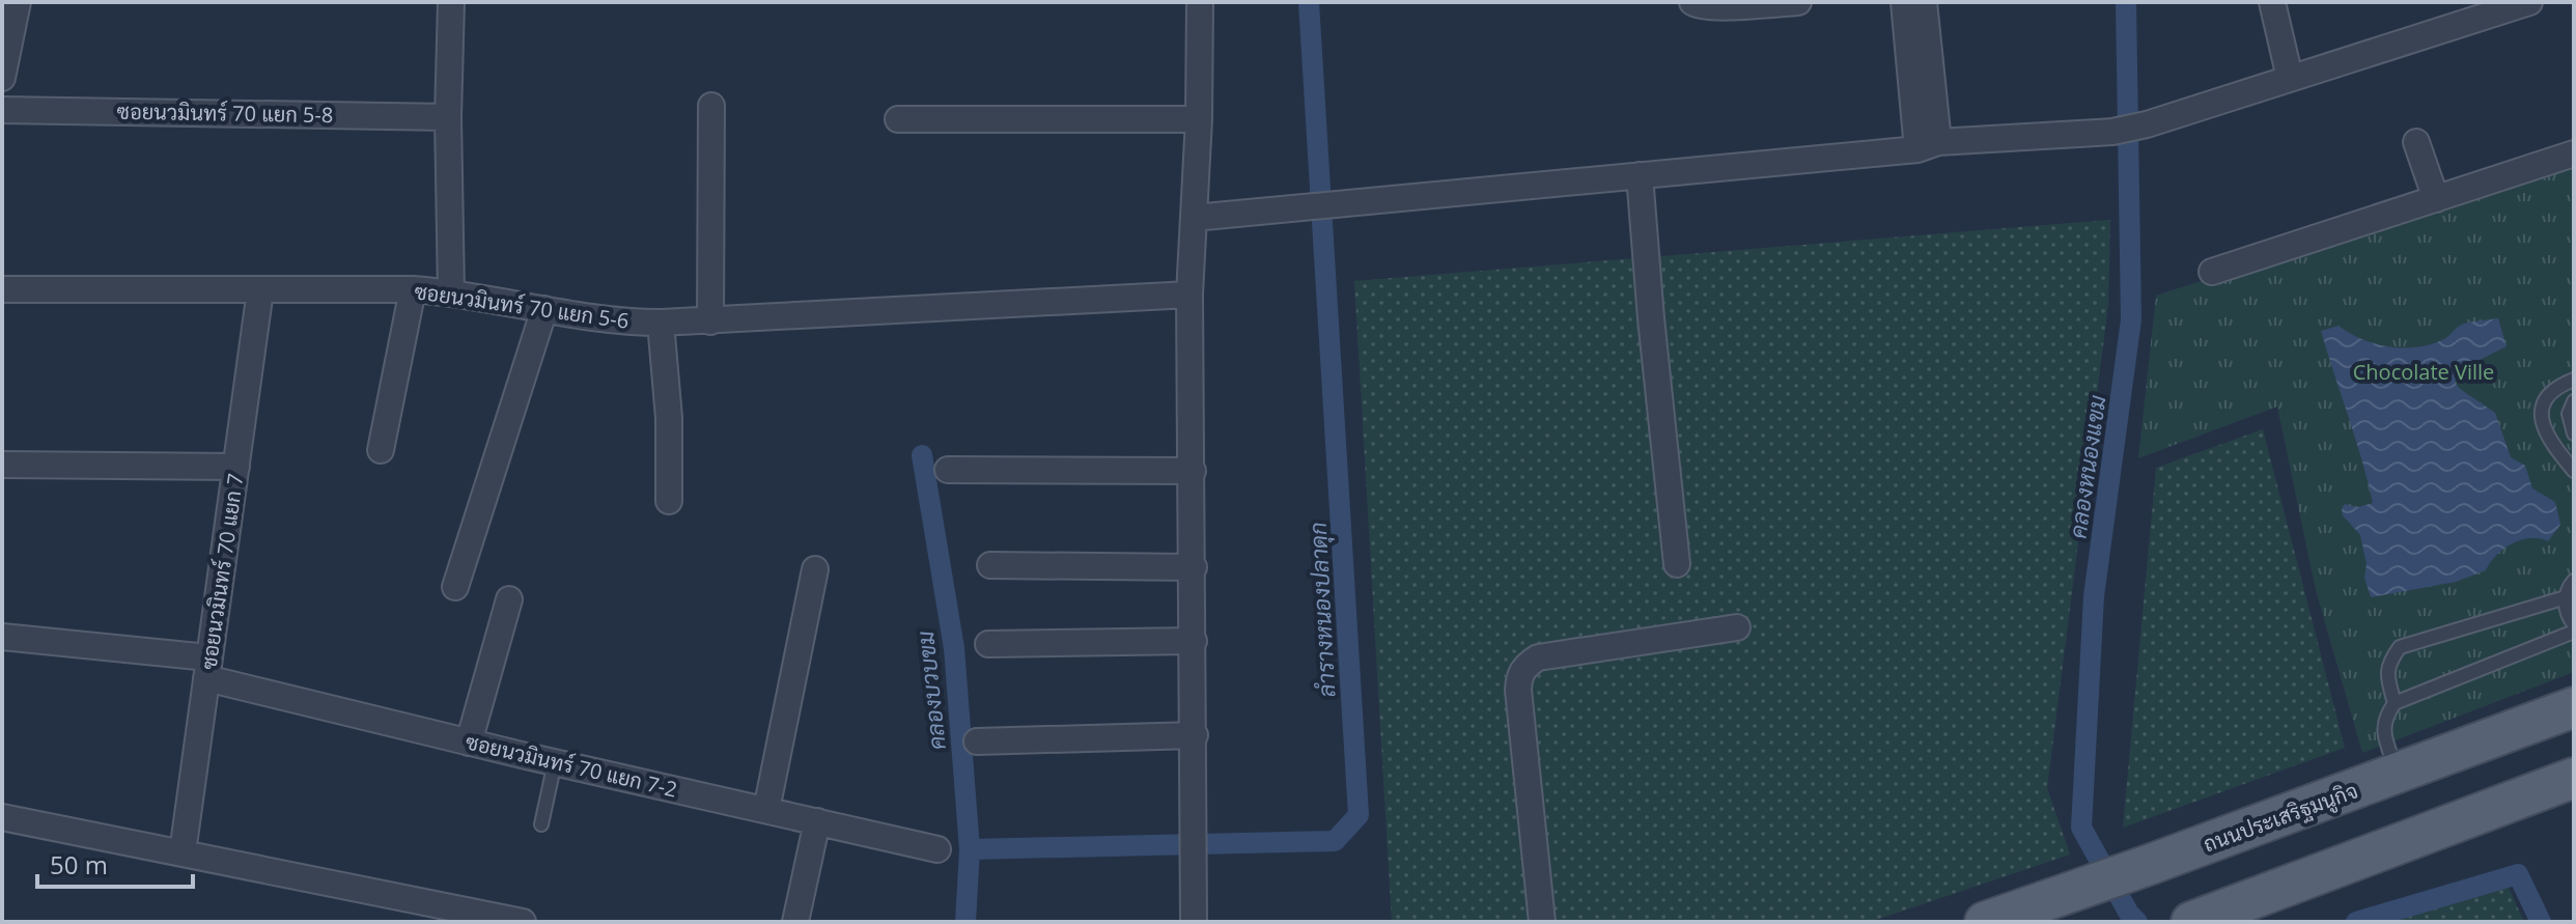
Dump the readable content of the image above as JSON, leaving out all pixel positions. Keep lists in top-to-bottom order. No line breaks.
{"streets":{"main road":["ถนนประเสริฐมนูกิจ"],"street":["ซอยนวมินทร์ 70 แยก 5-8","ซอยนวมินทร์ 70 แยก 5-6","ซอยนวมินทร์ 70 แยก 7","ซอยนวมินทร์ 70 แยก 7-2"]},"crossings":[["ซอยนวมินทร์ 70 แยก 5-6","ซอยนวมินทร์ 70 แยก 7"],["ซอยนวมินทร์ 70 แยก 7","ซอยนวมินทร์ 70 แยก 7-2"]],"water":["คลองหนองแขม","ลำรางหนองปลาดุก","คลองบวบขม"],"parks":["Chocolate Ville"],"scale_bar":"50 m"}
